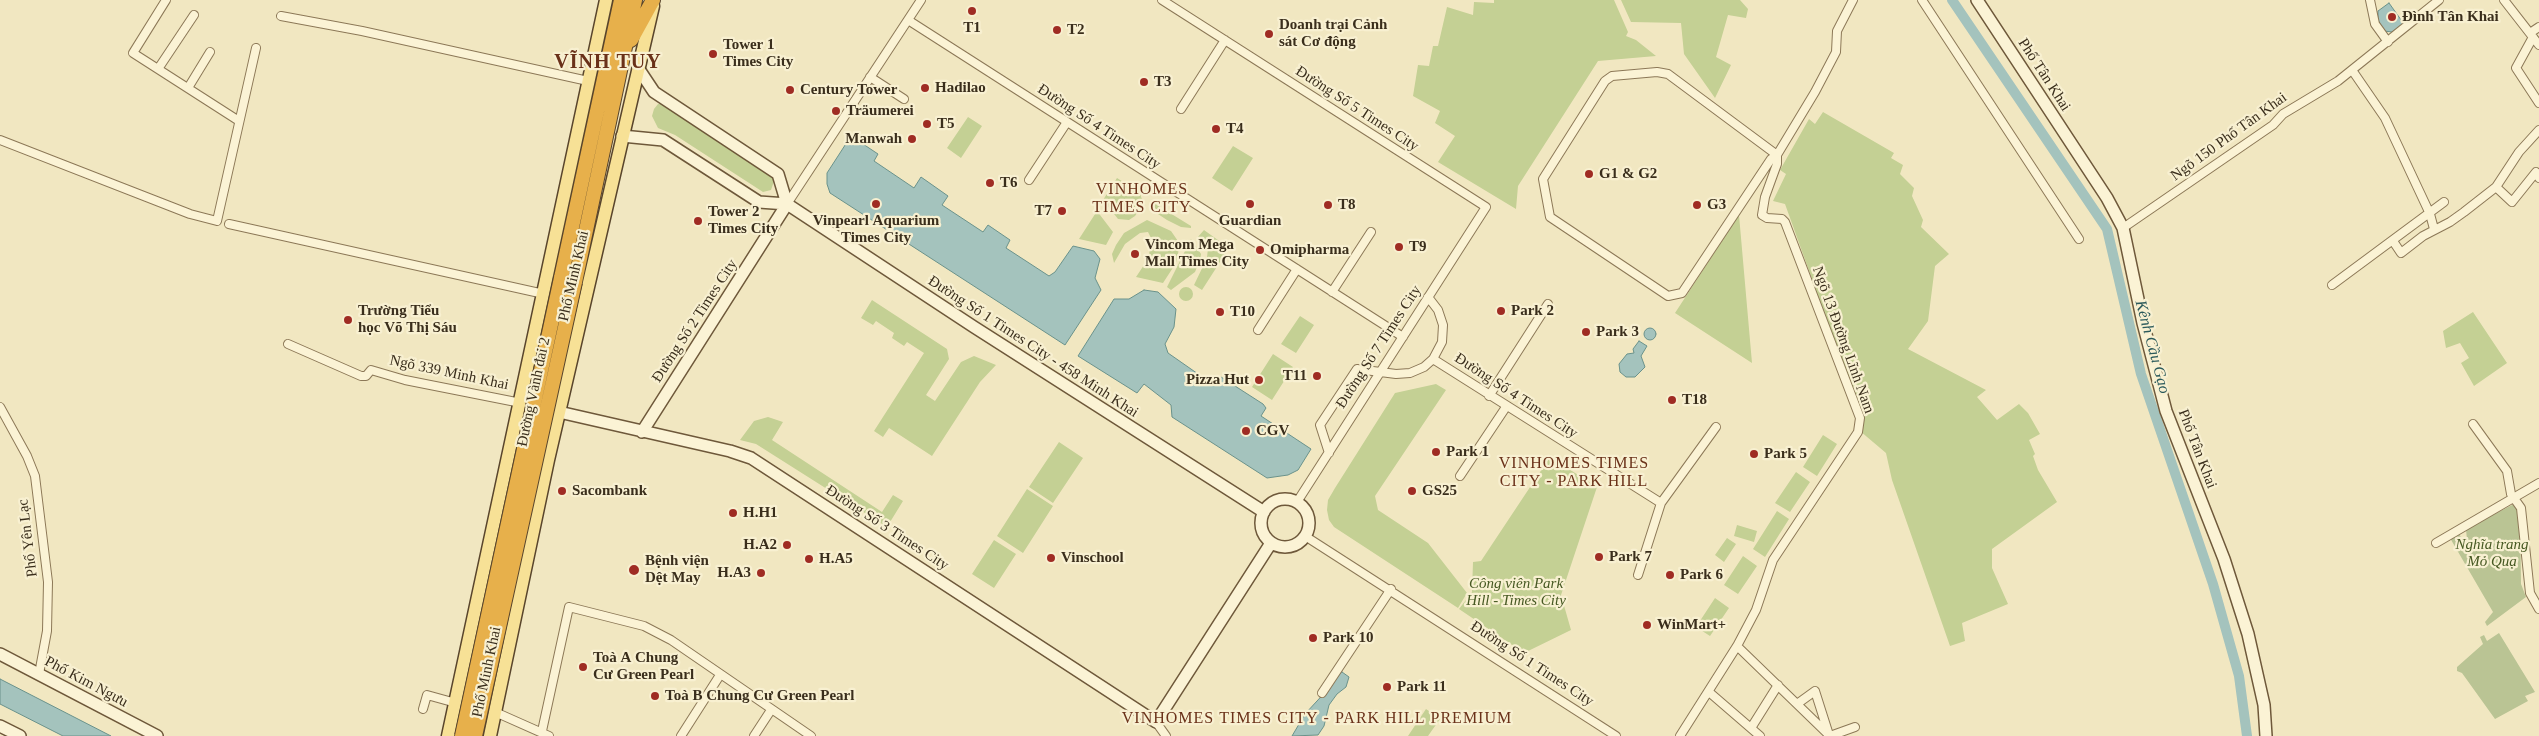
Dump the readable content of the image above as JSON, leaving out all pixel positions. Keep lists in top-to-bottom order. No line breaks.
{"streets":{"highway":["Đường Vành đai 2"],"main road":["Phố Minh Khai"],"street":["Phố Tân Khai","Đường Số 5 Times City","Đường Số 4 Times City","Ngõ 150 Phố Tân Khai","Đường Số 2 Times City","Ngõ 13 Đường Lĩnh Nam","Đường Số 1 Times City - 458 Minh Khai","Đường Số 7 Times City","Ngõ 339 Minh Khai","Đường Số 3 Times City","Phố Yên Lạc","Đường Số 1 Times City","Phố Kim Ngưu"]},"crossings":[["Phố Tân Khai","Ngõ 150 Phố Tân Khai"],["Đường Số 5 Times City","Đường Số 7 Times City"],["Đường Số 4 Times City","Đường Số 2 Times City"],["Đường Số 4 Times City","Đường Số 7 Times City"],["Phố Minh Khai","Đường Số 1 Times City - 458 Minh Khai"],["Phố Minh Khai","Ngõ 339 Minh Khai"],["Phố Minh Khai","Đường Số 3 Times City"],["Đường Số 2 Times City","Đường Số 1 Times City - 458 Minh Khai"],["Đường Số 2 Times City","Đường Số 3 Times City"],["Đường Số 1 Times City - 458 Minh Khai","Đường Số 7 Times City"],["Đường Số 1 Times City - 458 Minh Khai","Đường Số 1 Times City"],["Đường Số 7 Times City","Đường Số 1 Times City"],["Phố Yên Lạc","Phố Kim Ngưu"]],"districts":["VĨNH TUY","VINHOMES TIMES CITY","VINHOMES TIMES CITY - PARK HILL","VINHOMES TIMES CITY - PARK HILL PREMIUM"],"water":["Kênh Cầu Gạo"],"parks":["Nghĩa trang Mỏ Quạ","Công viên Park Hill - Times City"],"places":["T1","Đình Tân Khai","T2","Doanh trại Cảnh sát Cơ động","Tower 1 Times City","T3","Hadilao","Century Tower","Träumerei","T5","T4","Manwah","G1 & G2","T6","Vinpearl Aquarium Times City","Guardian","T8","G3","T7","Tower 2 Times City","T9","Omipharma","Vincom Mega Mall Times City","Park 2","T10","Trường Tiểu học Võ Thị Sáu","Park 3","T11","Pizza Hut","T18","CGV","Park 1","Park 5","Sacombank","GS25","H.H1","H.A2","Park 7","Vinschool","H.A5","Bệnh viện Dệt May","H.A3","Park 6","WinMart+","Park 10","Toà A Chung Cư Green Pearl","Park 11","Toà B Chung Cư Green Pearl"]}
